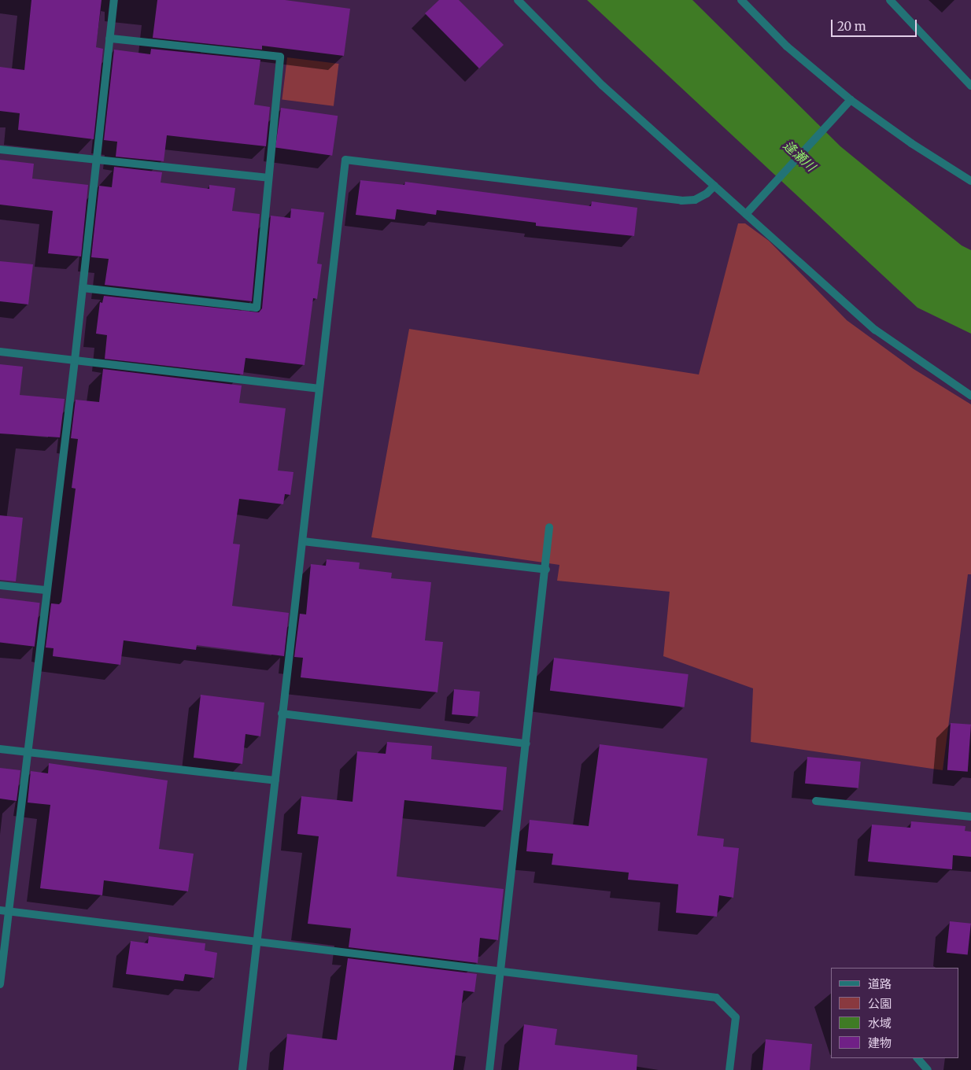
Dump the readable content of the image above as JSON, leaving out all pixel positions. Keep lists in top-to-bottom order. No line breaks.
{"water":["逢瀬川"],"legend":["道路","公園","水域","建物"],"scale_bar":"20 m"}
